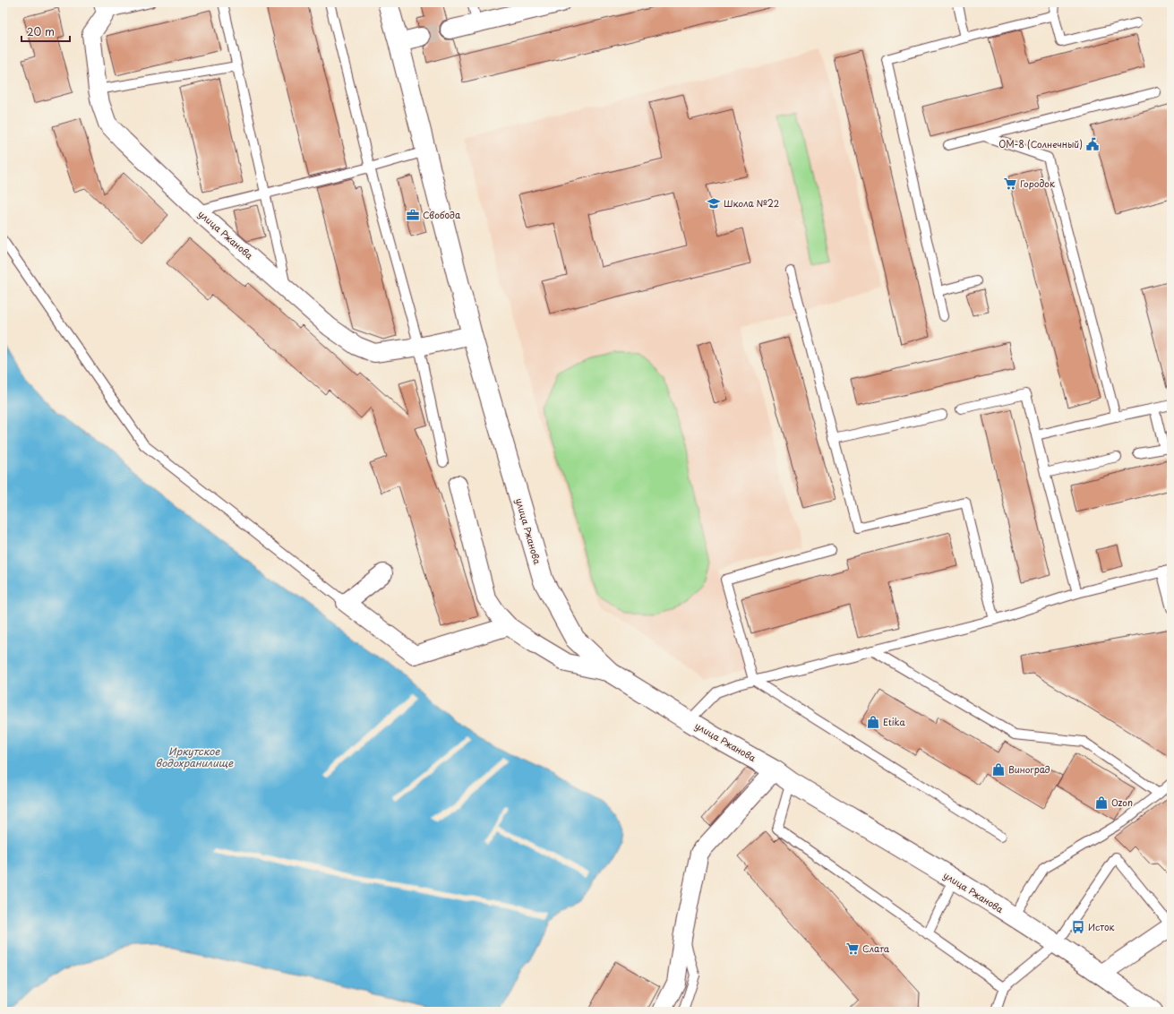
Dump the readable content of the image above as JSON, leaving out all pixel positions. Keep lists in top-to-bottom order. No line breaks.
{"streets":{"street":["улица Ржанова"]},"water":["Иркутское водохранилище"],"places":{"public building":["ОМ-8 (Солнечный)"],"supermarket":["Городок","Слата"],"school or university":["Школа №22"],"office":["Свобода"],"shop":["Etika","Виноград","Ozon"],"bus stop":["Исток"]},"scale_bar":"20 m"}
